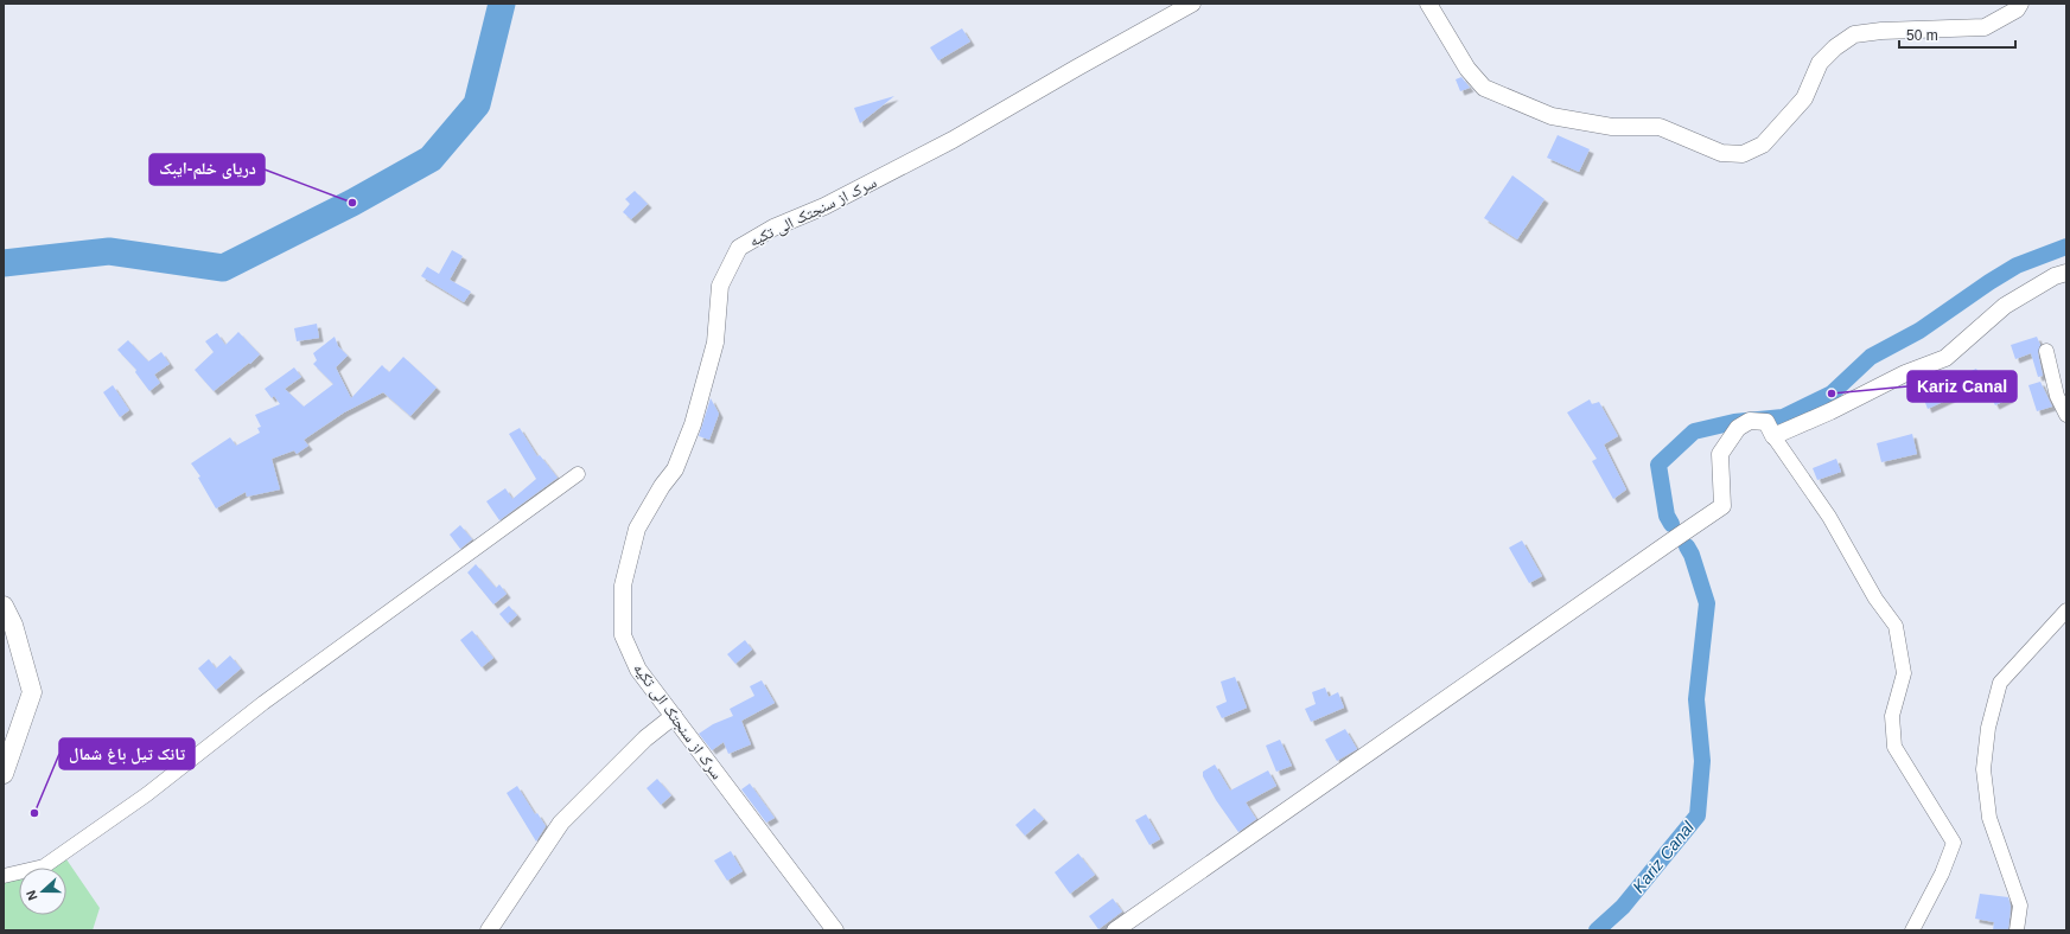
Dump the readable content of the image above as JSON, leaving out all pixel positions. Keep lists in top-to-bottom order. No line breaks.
{"streets":{"street":["سرک از سنجتک الی تکیه"]},"water":["Kariz Canal"],"places":["دریای خلم-ایبک","Kariz Canal","تانک تیل باغ شمال"],"scale_bar":"50 m","north":"left"}
